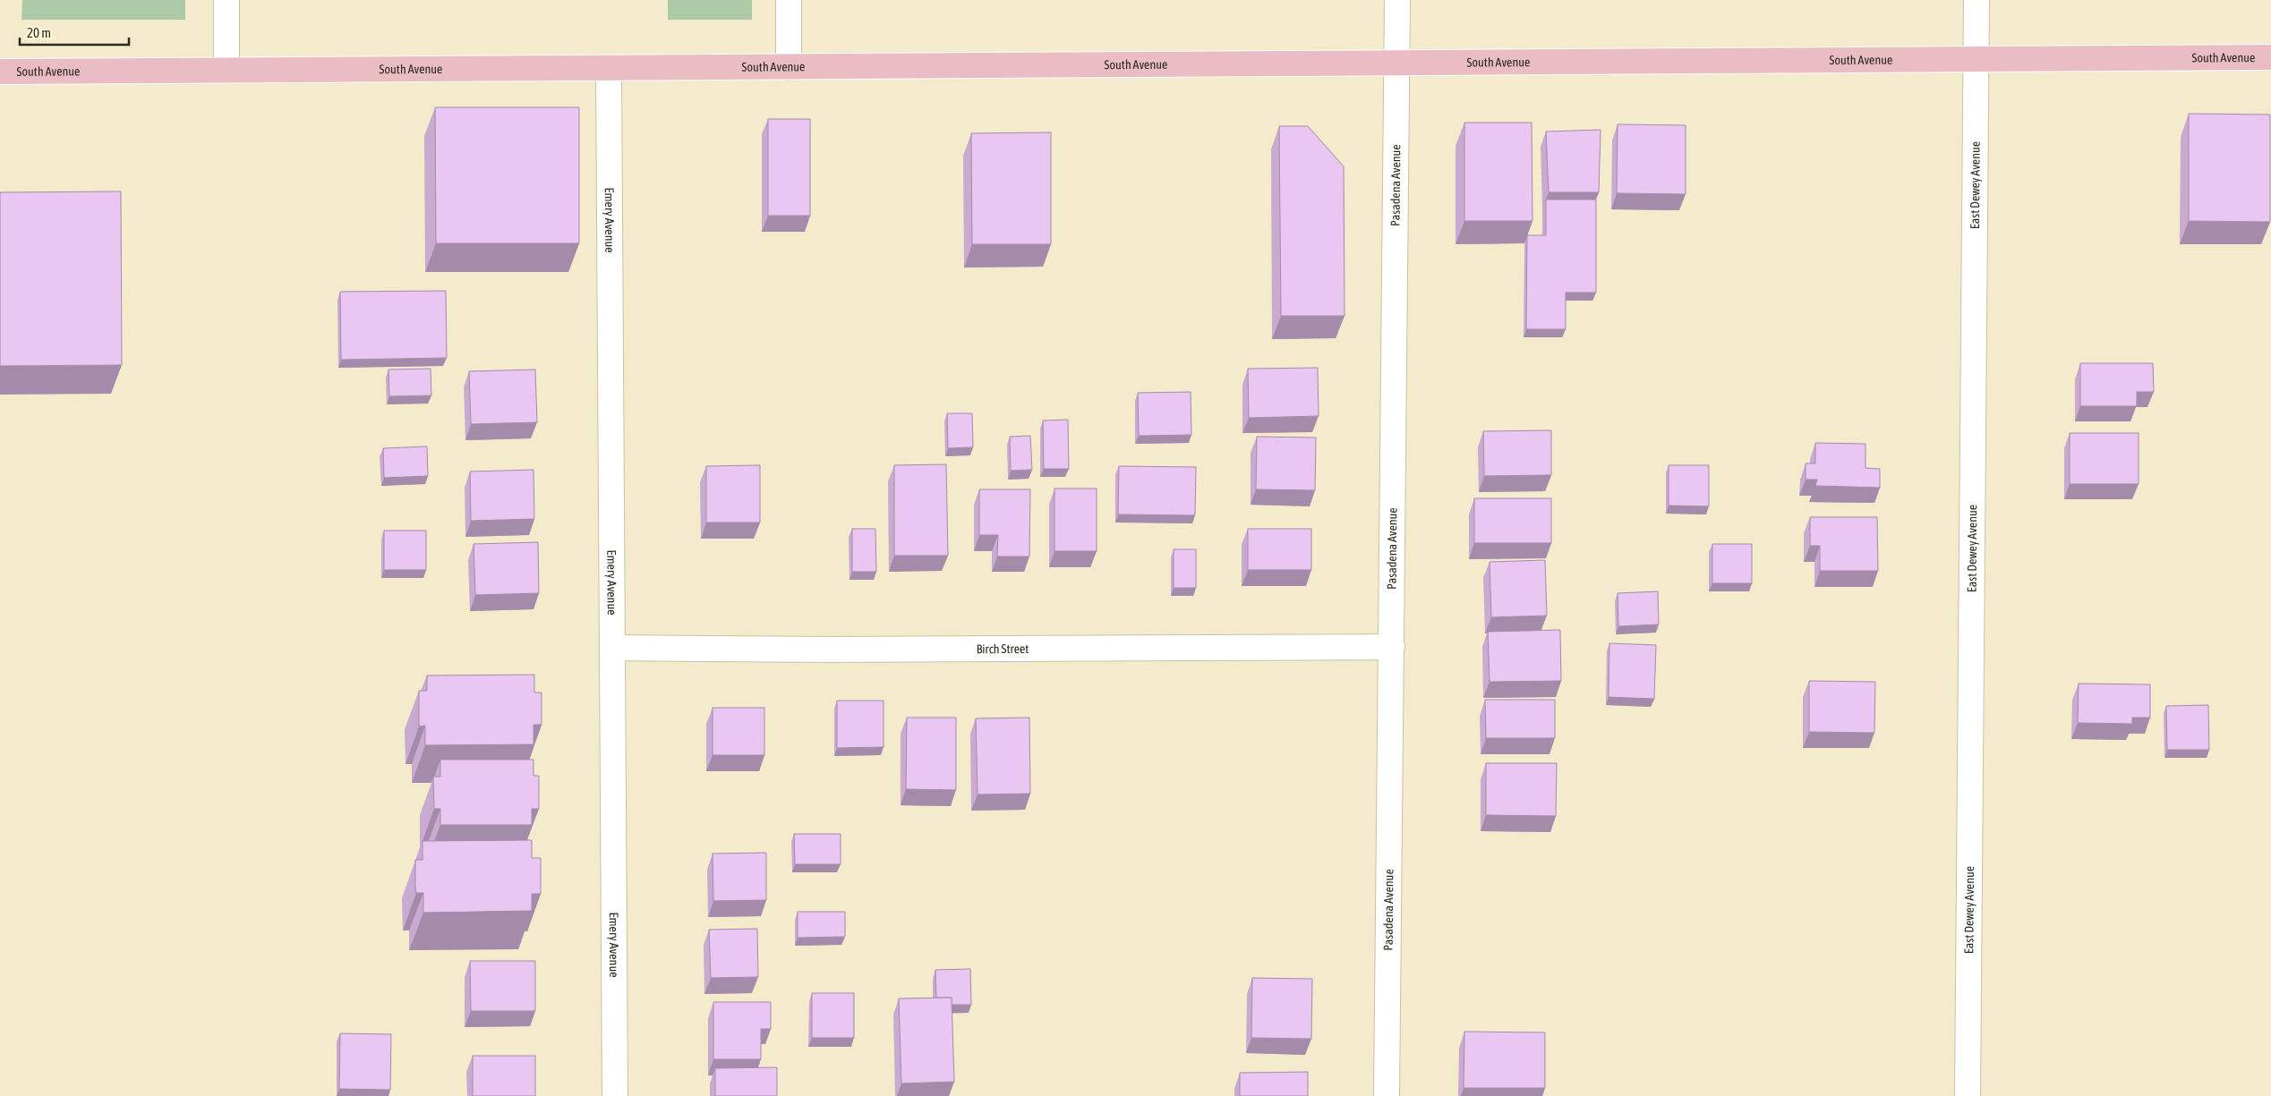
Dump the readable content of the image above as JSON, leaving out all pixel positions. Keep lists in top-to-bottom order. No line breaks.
{"streets":{"main road":["South Avenue"],"street":["Pasadena Avenue","East Dewey Avenue","Emery Avenue","Birch Street"]},"crossings":[["South Avenue","Pasadena Avenue"],["South Avenue","East Dewey Avenue"],["South Avenue","Emery Avenue"],["Pasadena Avenue","Birch Street"],["Emery Avenue","Birch Street"]],"scale_bar":"20 m"}
